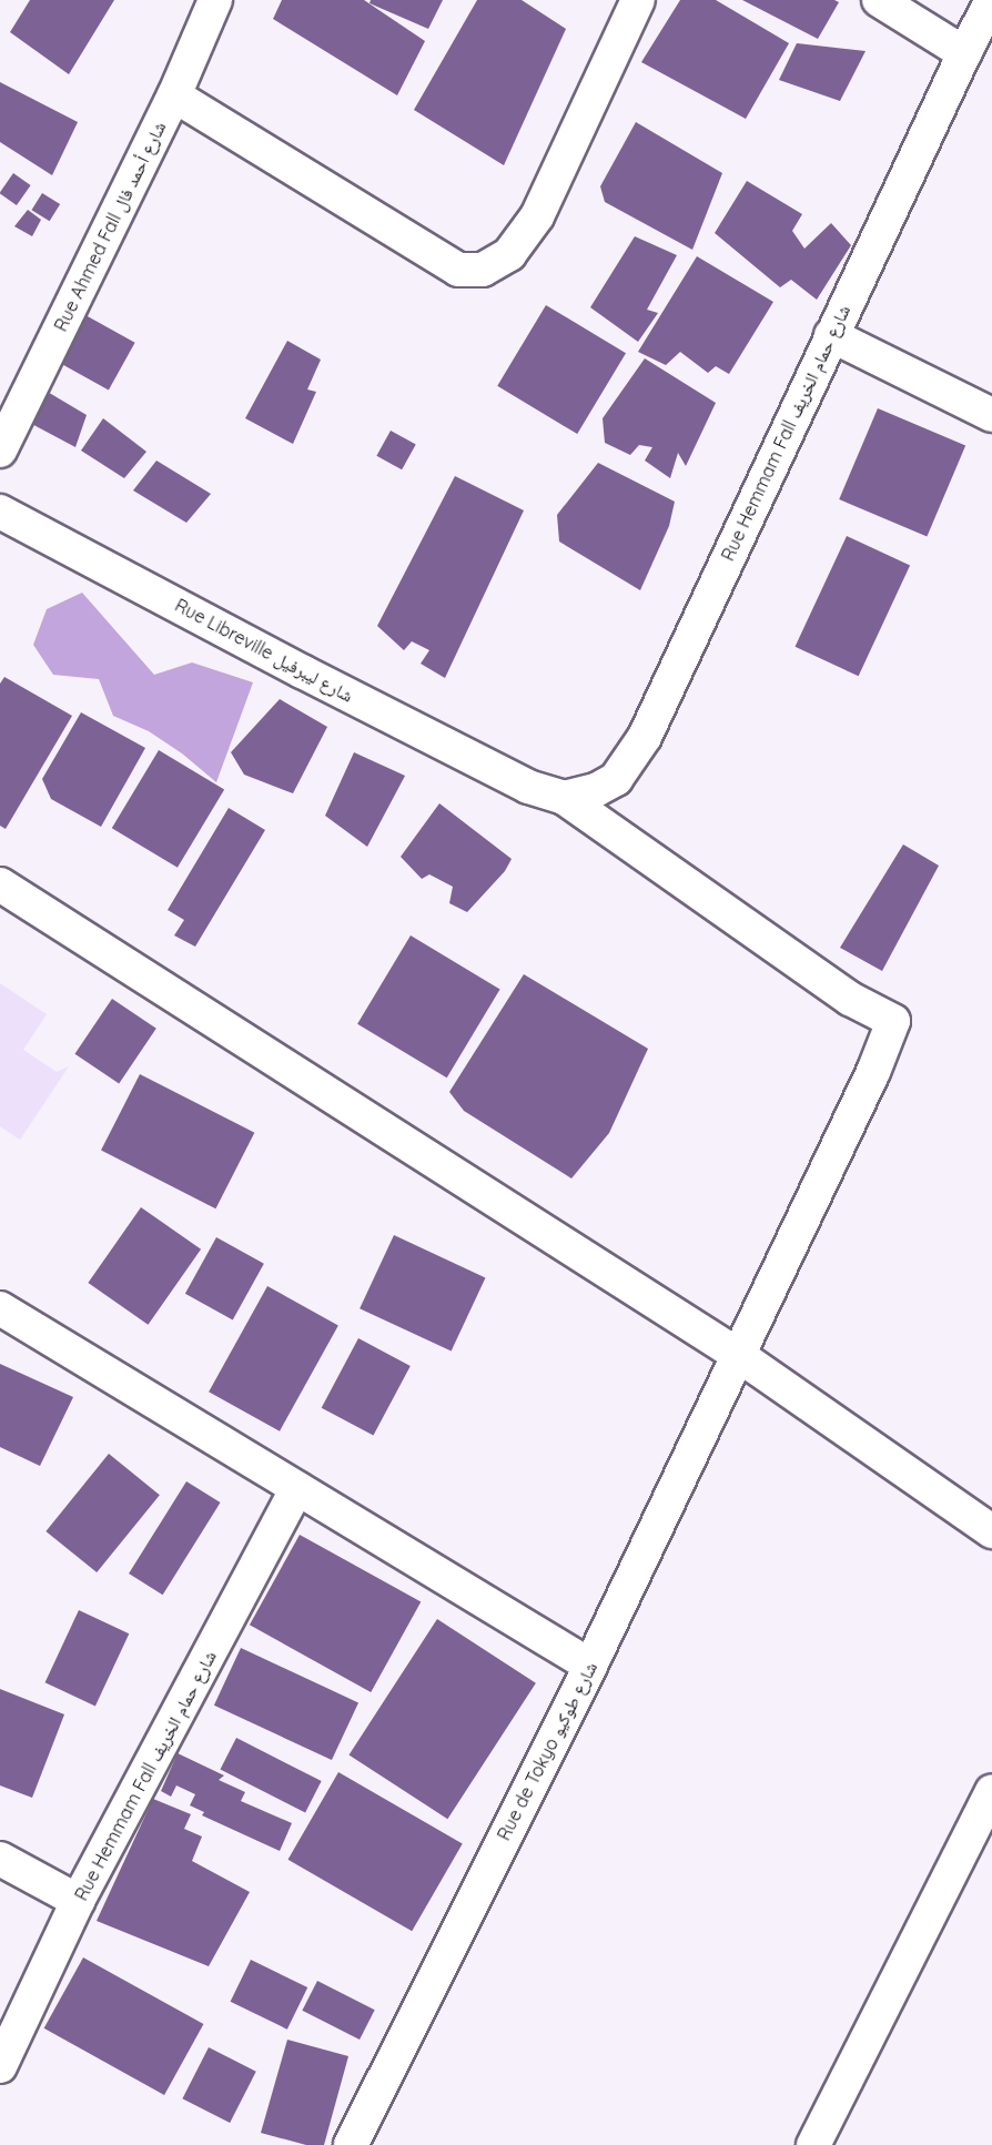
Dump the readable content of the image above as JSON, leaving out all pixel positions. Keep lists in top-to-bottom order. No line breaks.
{"streets":{"street":["Rue Ahmed Fall شارع أحمد فال","Rue Hemmam Fall شارع حمام الخريف","Rue Libreville شارع ليبرفيل","Rue de Tokyo شارع طوكيو"]},"crossings":[["Rue Hemmam Fall شارع حمام الخريف","Rue Libreville شارع ليبرفيل"],["Rue Hemmam Fall شارع حمام الخريف","Rue de Tokyo شارع طوكيو"],["Rue Libreville شارع ليبرفيل","Rue de Tokyo شارع طوكيو"]]}
